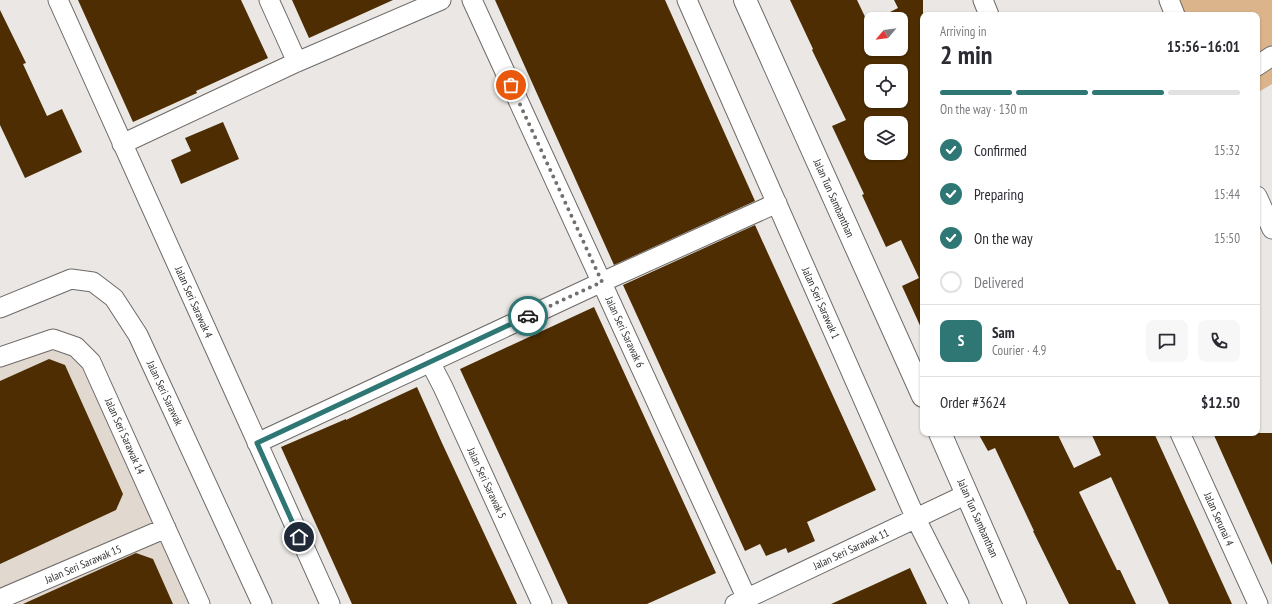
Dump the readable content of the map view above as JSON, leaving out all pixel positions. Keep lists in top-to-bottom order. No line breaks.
{"streets":{"street":["Jalan Tun Sambanthan","Jalan Seri Sarawak 4","Jalan Seri Sarawak 1","Jalan Seri Sarawak 6","Jalan Seri Sarawak","Jalan Seri Sarawak 14","Jalan Seri Sarawak 5","Jalan Serunai 4","Jalan Seri Sarawak 11","Jalan Seri Sarawak 15"]},"crossings":[["Jalan Tun Sambanthan","Jalan Seri Sarawak 11"],["Jalan Seri Sarawak 1","Jalan Seri Sarawak 11"],["Jalan Seri Sarawak 6","Jalan Seri Sarawak 11"],["Jalan Seri Sarawak 14","Jalan Seri Sarawak 15"]],"north":"bottom left","page":{"heading":["2 min","Arriving in","15:56–16:01"],"panel":["Sam","Courier · 4.9","Order #3624","$12.50"],"bar":"On the way · 130 m","list":[["Confirmed","15:32"],["Preparing","15:44"],["On the way","15:50"],"Delivered"],"round":"S"}}
